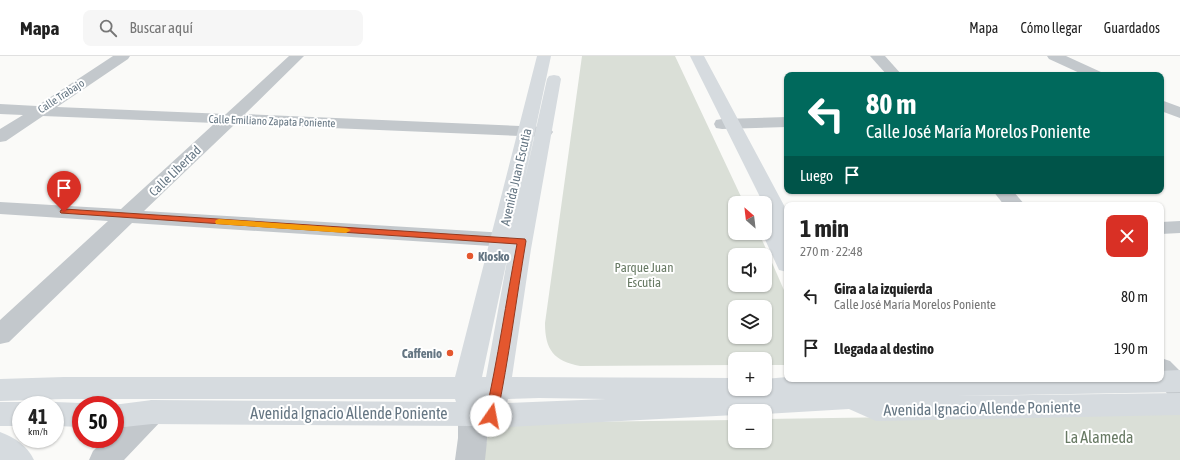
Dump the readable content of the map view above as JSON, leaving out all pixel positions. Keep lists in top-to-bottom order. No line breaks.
{"streets":{"main road":["Avenida Juan Escutia","Avenida Ignacio Allende Poniente"],"street":["Calle Trabajo","Calle Emiliano Zapata Poniente","Calle Libertad"]},"crossings":[["Calle Trabajo","Calle Emiliano Zapata Poniente"],["Calle Emiliano Zapata Poniente","Calle Libertad"],["Calle Emiliano Zapata Poniente","Avenida Juan Escutia"],["Avenida Juan Escutia","Avenida Ignacio Allende Poniente"]],"parks":["Parque Juan Escutia","La Alameda"],"places":["Kiosko","Caffenio"],"north":"top left","page":{"header":"Mapa","search":"Buscar aquí","nav":["Mapa","Cómo llegar","Guardados"],"turn":["80 m","Calle José María Morelos Poniente"],"then":"Luego","map_buttons":["+","−"],"heading":["1 min","270 m · 22:48"],"list":[{"name":"Gira a la izquierda","note":"Calle José María Morelos Poniente","value":"80 m"},{"name":"Llegada al destino","value":"190 m"}],"speed":"41 km/h","limit":"50"}}
